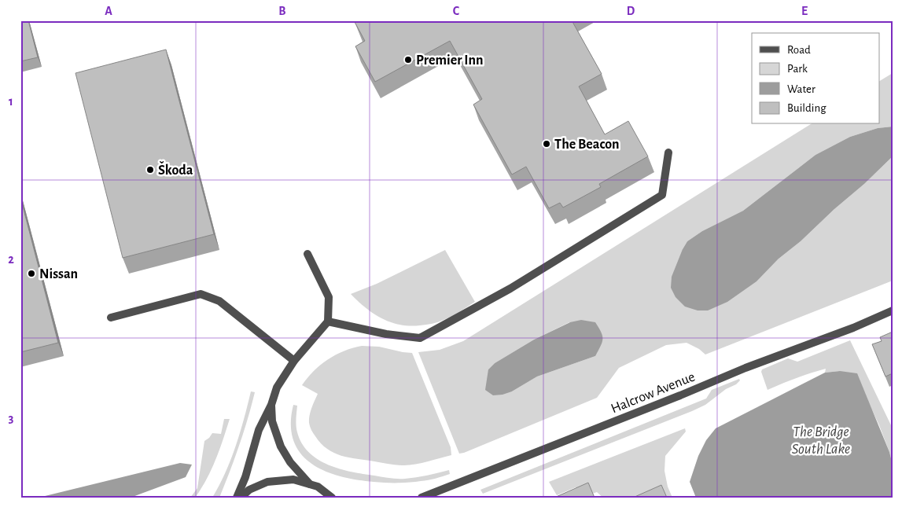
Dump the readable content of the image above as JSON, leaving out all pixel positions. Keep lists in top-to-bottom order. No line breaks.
{"streets":{"street":["Halcrow Avenue"]},"water":["The Bridge South Lake"],"places":["Premier Inn","The Beacon","Škoda","Nissan"],"legend":["Road","Park","Water","Building"],"grid":{"columns":["A","B","C","D","E"],"rows":["1","2","3"]}}
